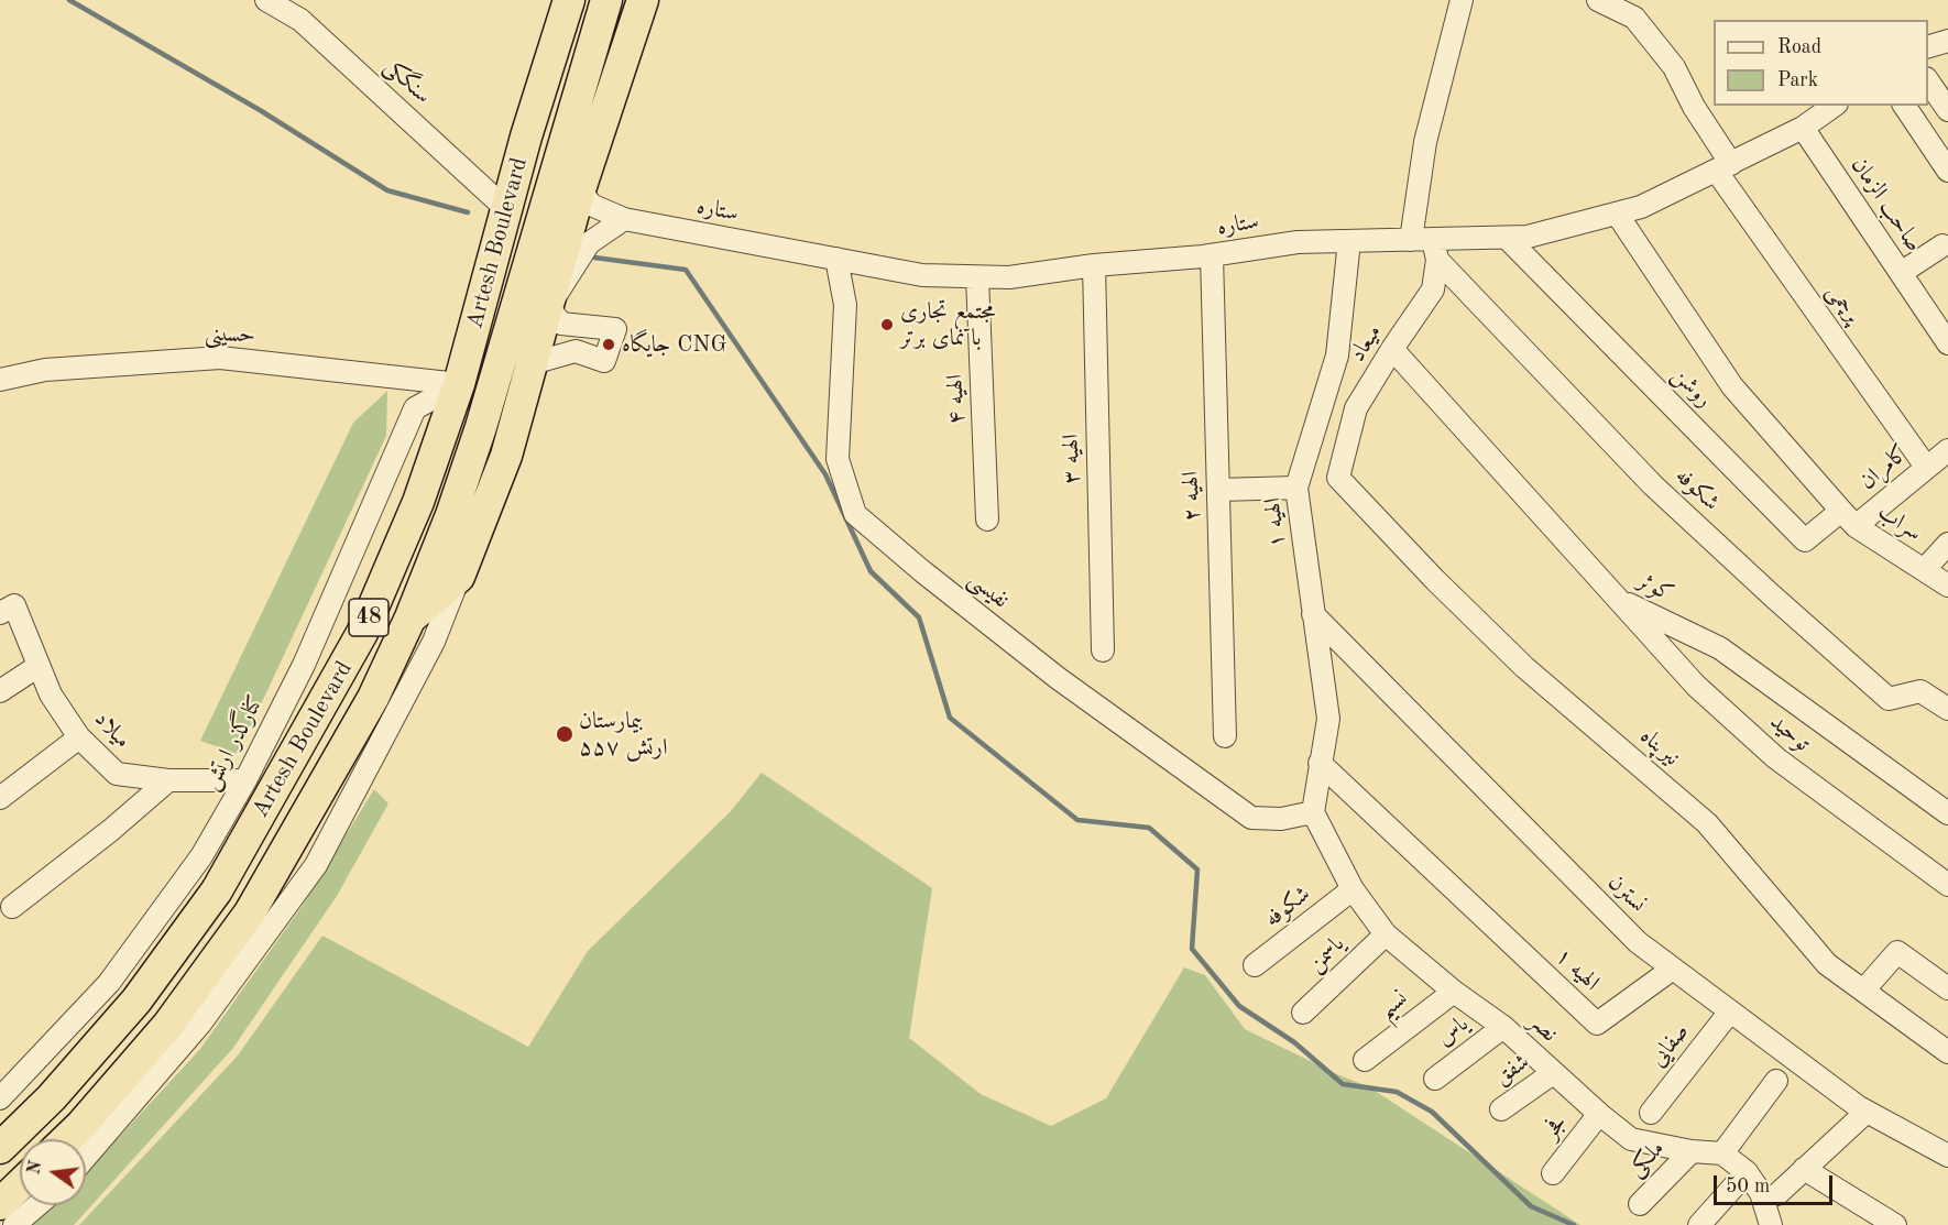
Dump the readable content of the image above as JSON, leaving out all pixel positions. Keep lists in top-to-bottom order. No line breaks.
{"streets":{"highway":["Artesh Boulevard","48"],"street":["سنگکی","صاحب الزمان","ستاره","پرچمی","حسینی","میعاد","روشن","الهیه ۴","الهیه ۳","کامران","شکوفه","الهیه ۲","الهیه ۱","سراب","کوثر","نفیسی","میلاد","توحید","کنارگذر ارتش","نیرپناه","نسترن","یاسمن","نسیم","نصر","یاس","صفایی","شفق","فجر","ملکی"]},"crossings":[["سنگکی","Artesh Boulevard"],["صاحب الزمان","ستاره"],["ستاره","پرچمی"],["ستاره","میعاد"],["ستاره","روشن"],["ستاره","الهیه ۴"],["ستاره","الهیه ۳"],["ستاره","شکوفه"],["ستاره","الهیه ۲"],["ستاره","الهیه ۱"],["ستاره","سراب"],["ستاره","نفیسی"],["Artesh Boulevard","حسینی"],["Artesh Boulevard","48"],["Artesh Boulevard","کنارگذر ارتش"],["پرچمی","کامران"],["حسینی","کنارگذر ارتش"],["میعاد","شکوفه"],["میعاد","کوثر"],["میعاد","نیرپناه"],["روشن","کامران"],["روشن","سراب"],["کامران","سراب"],["شکوفه","نصر"],["الهیه ۱","نفیسی"],["الهیه ۱","نسترن"],["الهیه ۱","نصر"],["کوثر","توحید"],["نفیسی","نصر"],["میلاد","کنارگذر ارتش"],["نسترن","صفایی"],["یاسمن","نصر"],["نسیم","نصر"],["نصر","یاس"],["نصر","شفق"],["نصر","فجر"],["نصر","ملکی"]],"places":["مجتمع تجاری با نمای برتر","جایگاه CNG","بیمارستان ۵۵۷ ارتش"],"legend":["Road","Park"],"scale_bar":"50 m","north":"left"}
